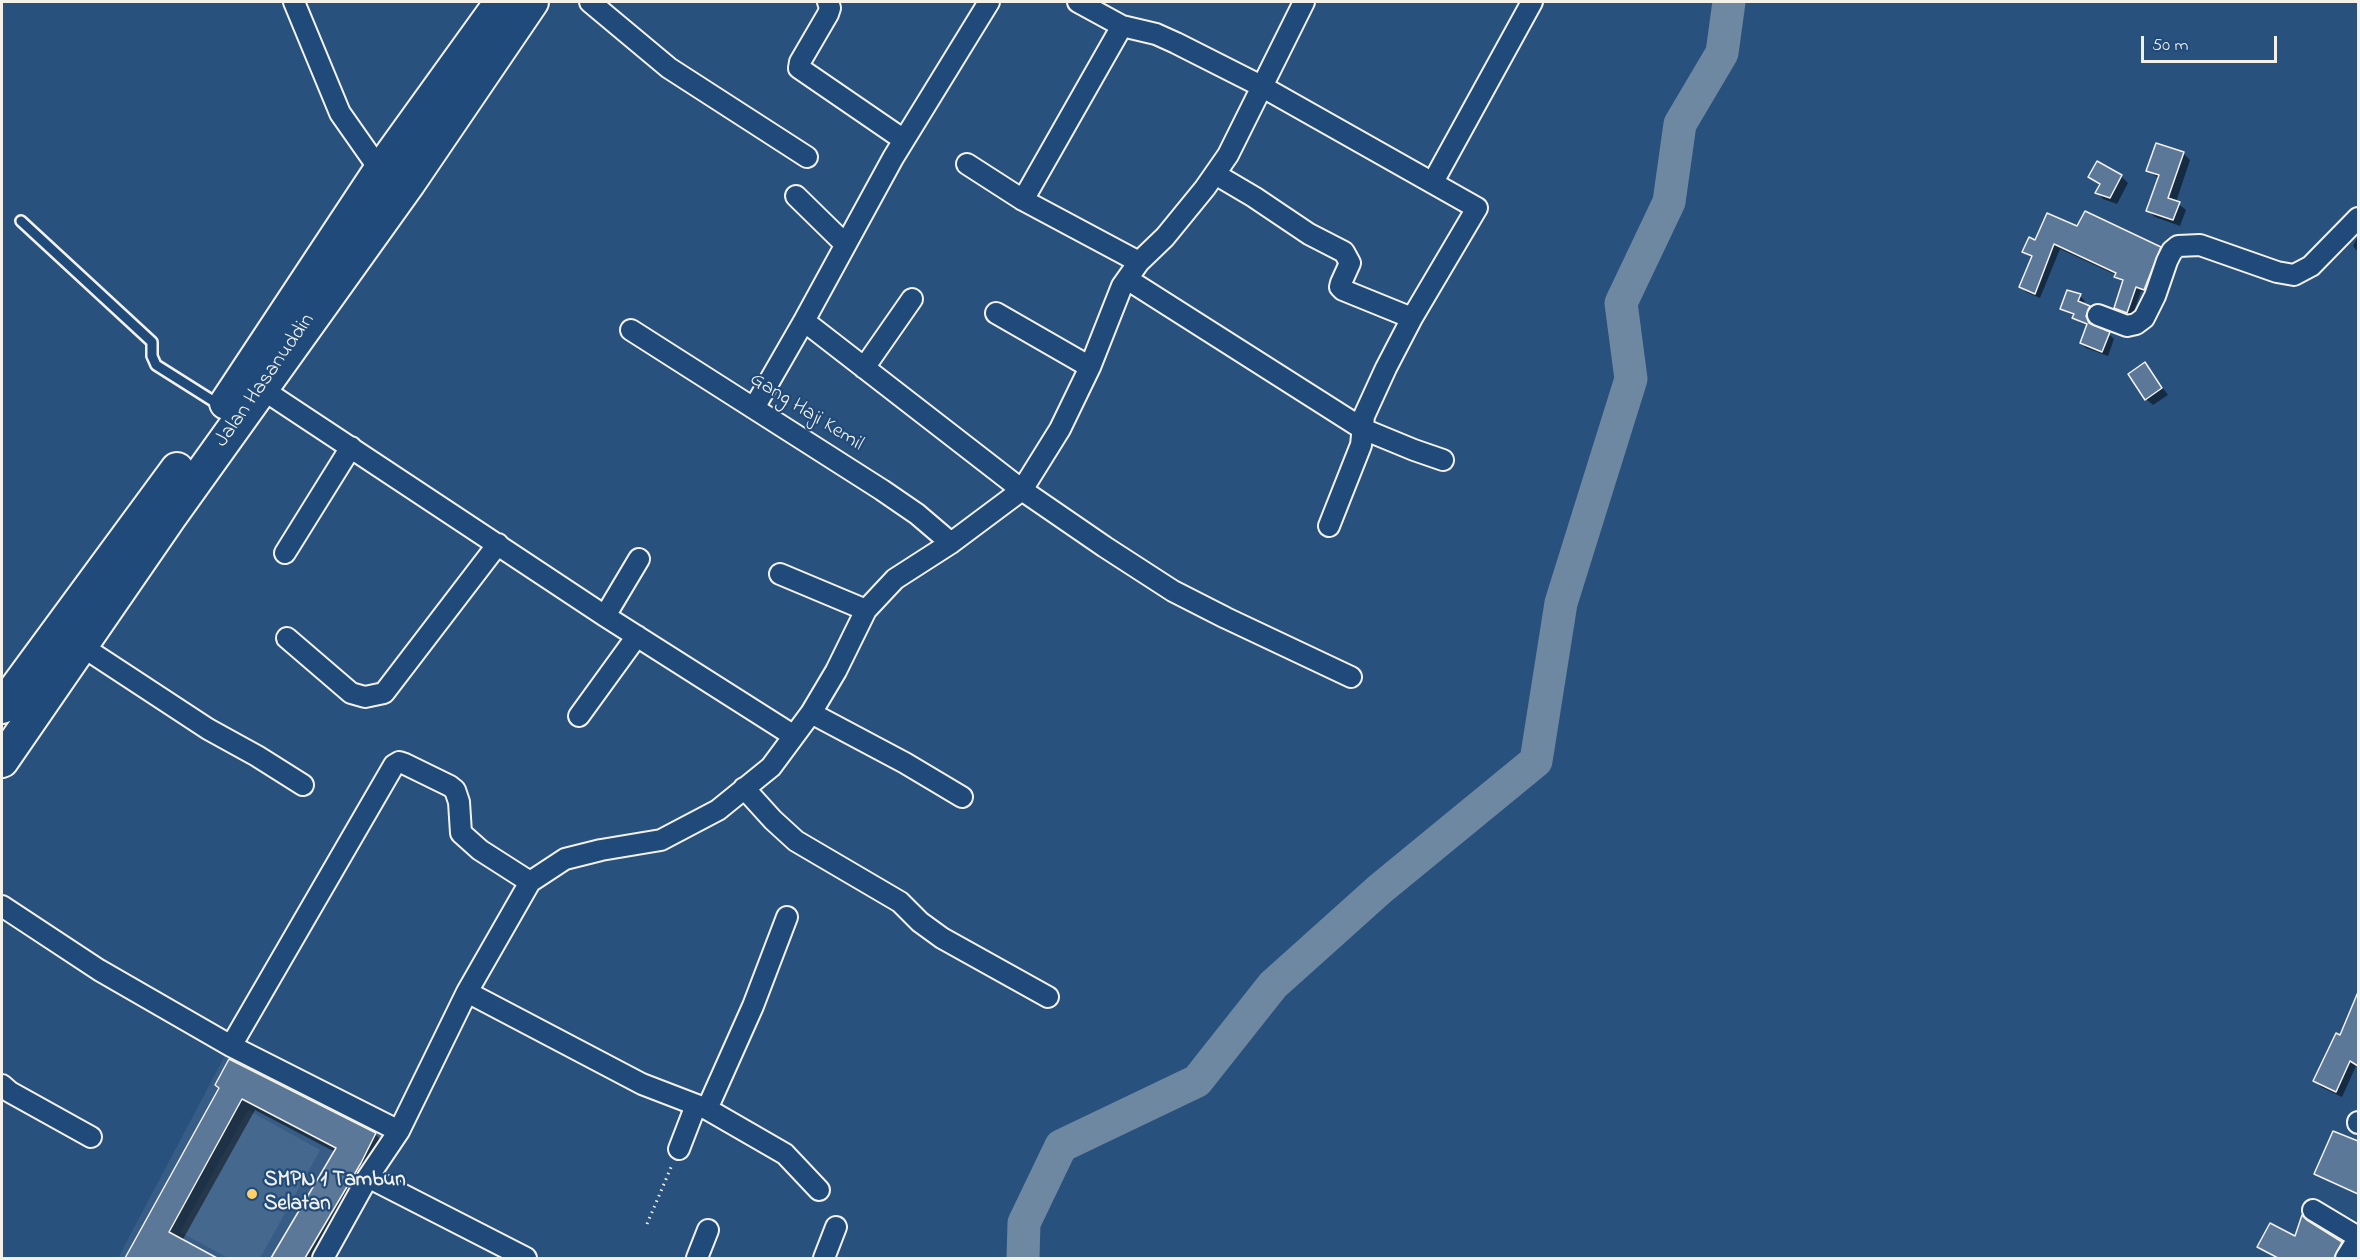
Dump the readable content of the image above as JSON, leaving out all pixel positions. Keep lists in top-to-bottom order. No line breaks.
{"streets":{"highway":["Jalan Hasanuddin"],"street":["Gang Haji Kemil"]},"places":["SMPN 1 Tambun Selatan"],"scale_bar":"50 m"}
